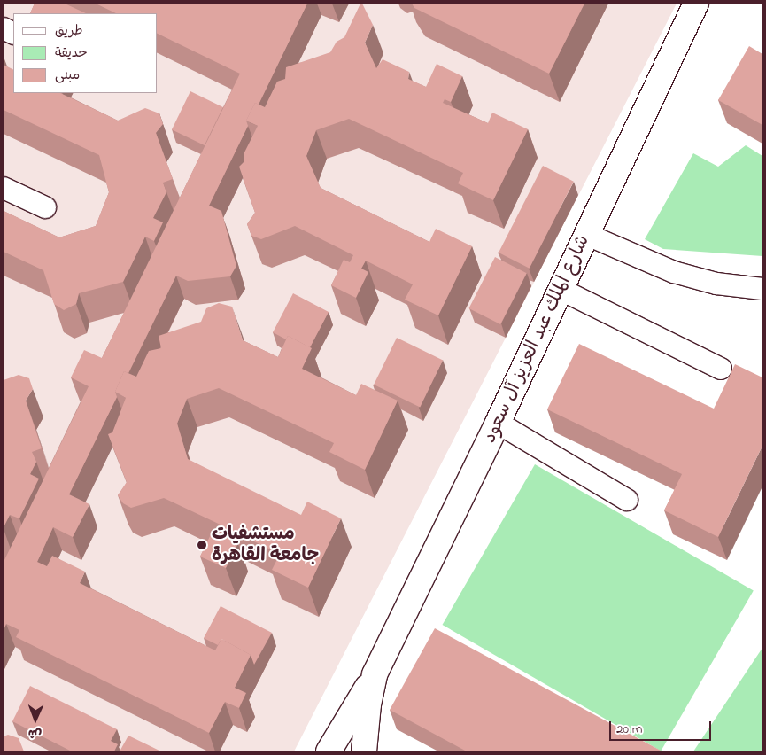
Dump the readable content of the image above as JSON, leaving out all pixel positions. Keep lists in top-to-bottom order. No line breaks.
{"streets":{"main road":["شارع الملك عبد العزيز آل سعود"]},"places":["مستشفيات جامعة القاهرة"],"legend":["طريق","حديقة","مبنى"],"scale_bar":"20 m","north":"bottom"}
